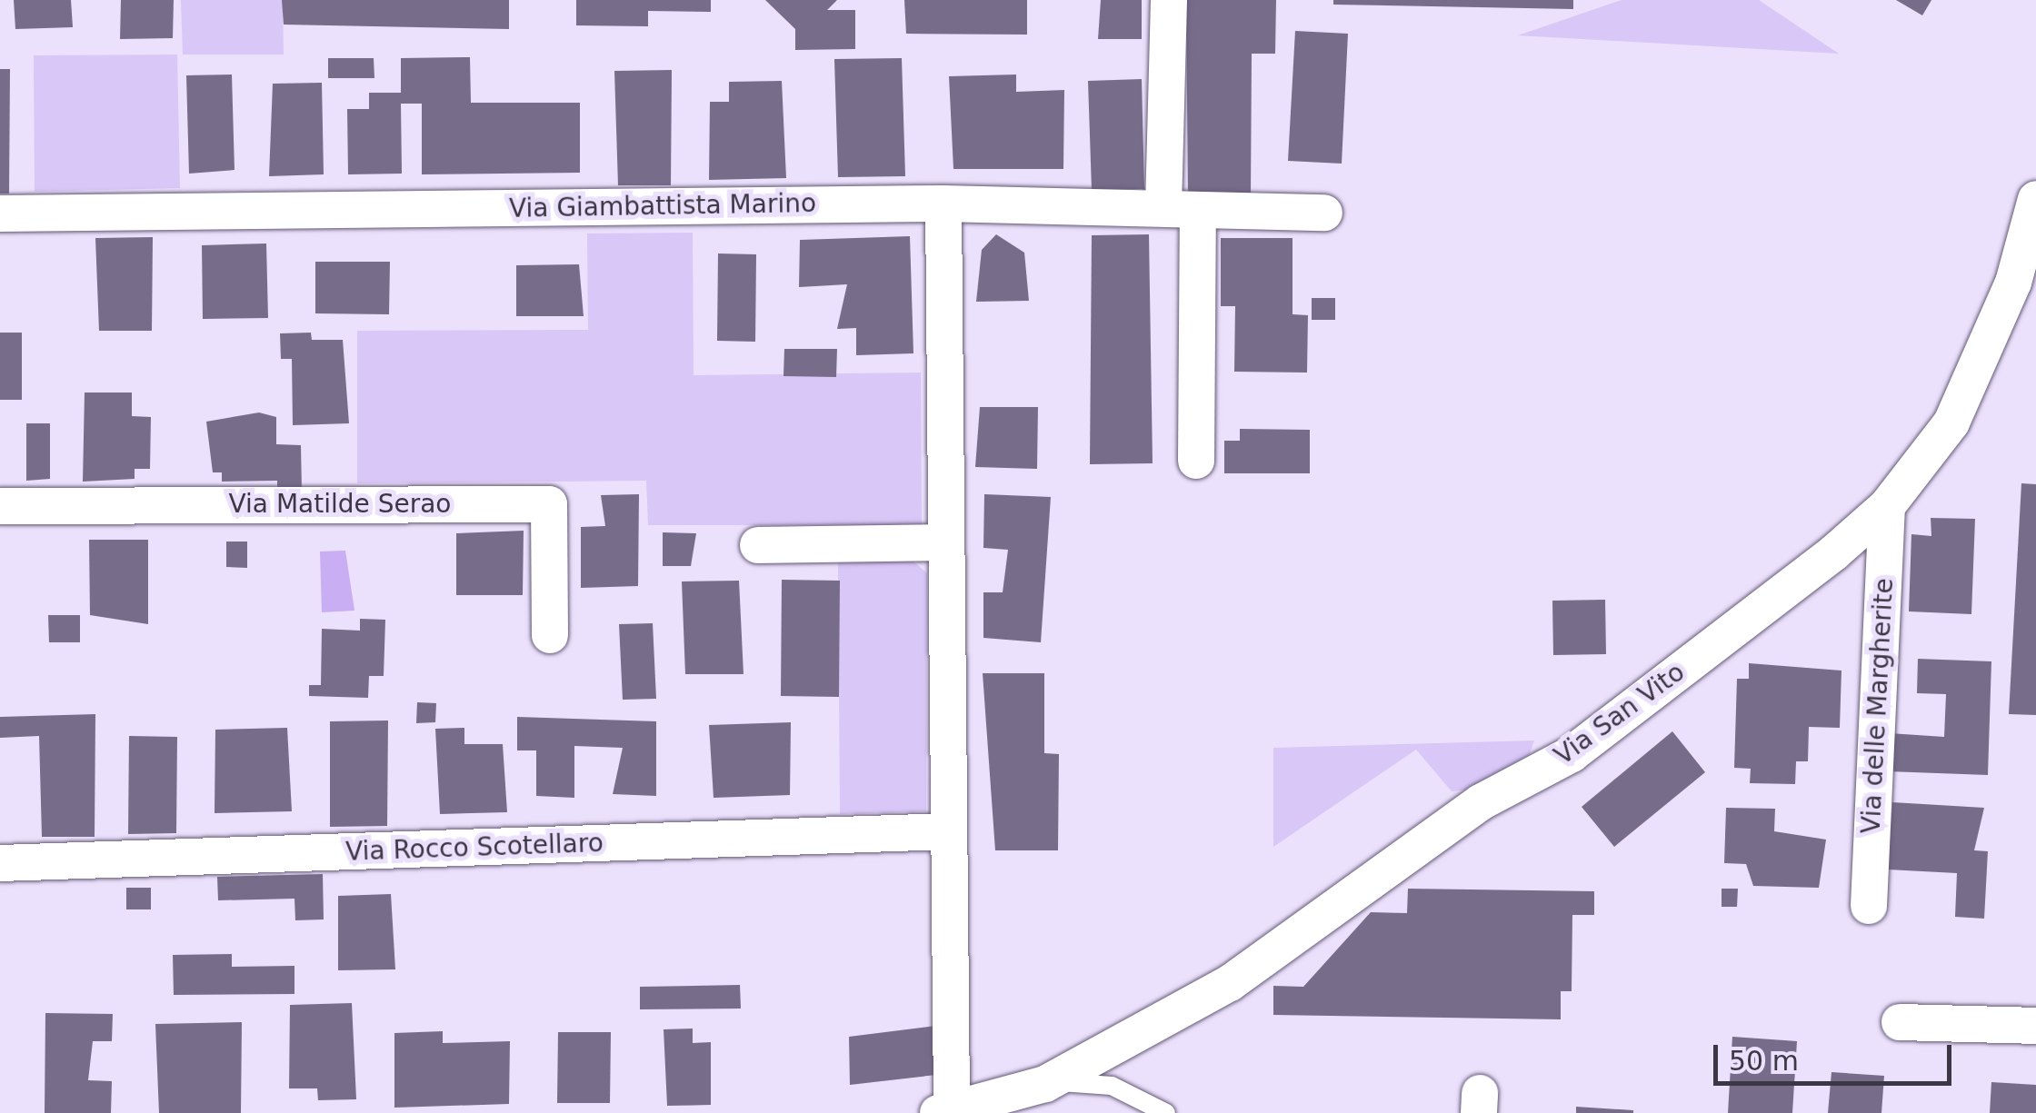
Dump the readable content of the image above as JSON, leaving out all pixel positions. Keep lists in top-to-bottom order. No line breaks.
{"streets":{"street":["Via Giambattista Marino","Via Matilde Serao","Via delle Margherite","Via San Vito","Via Rocco Scotellaro"]},"crossings":[["Via delle Margherite","Via San Vito"]],"scale_bar":"50 m"}
